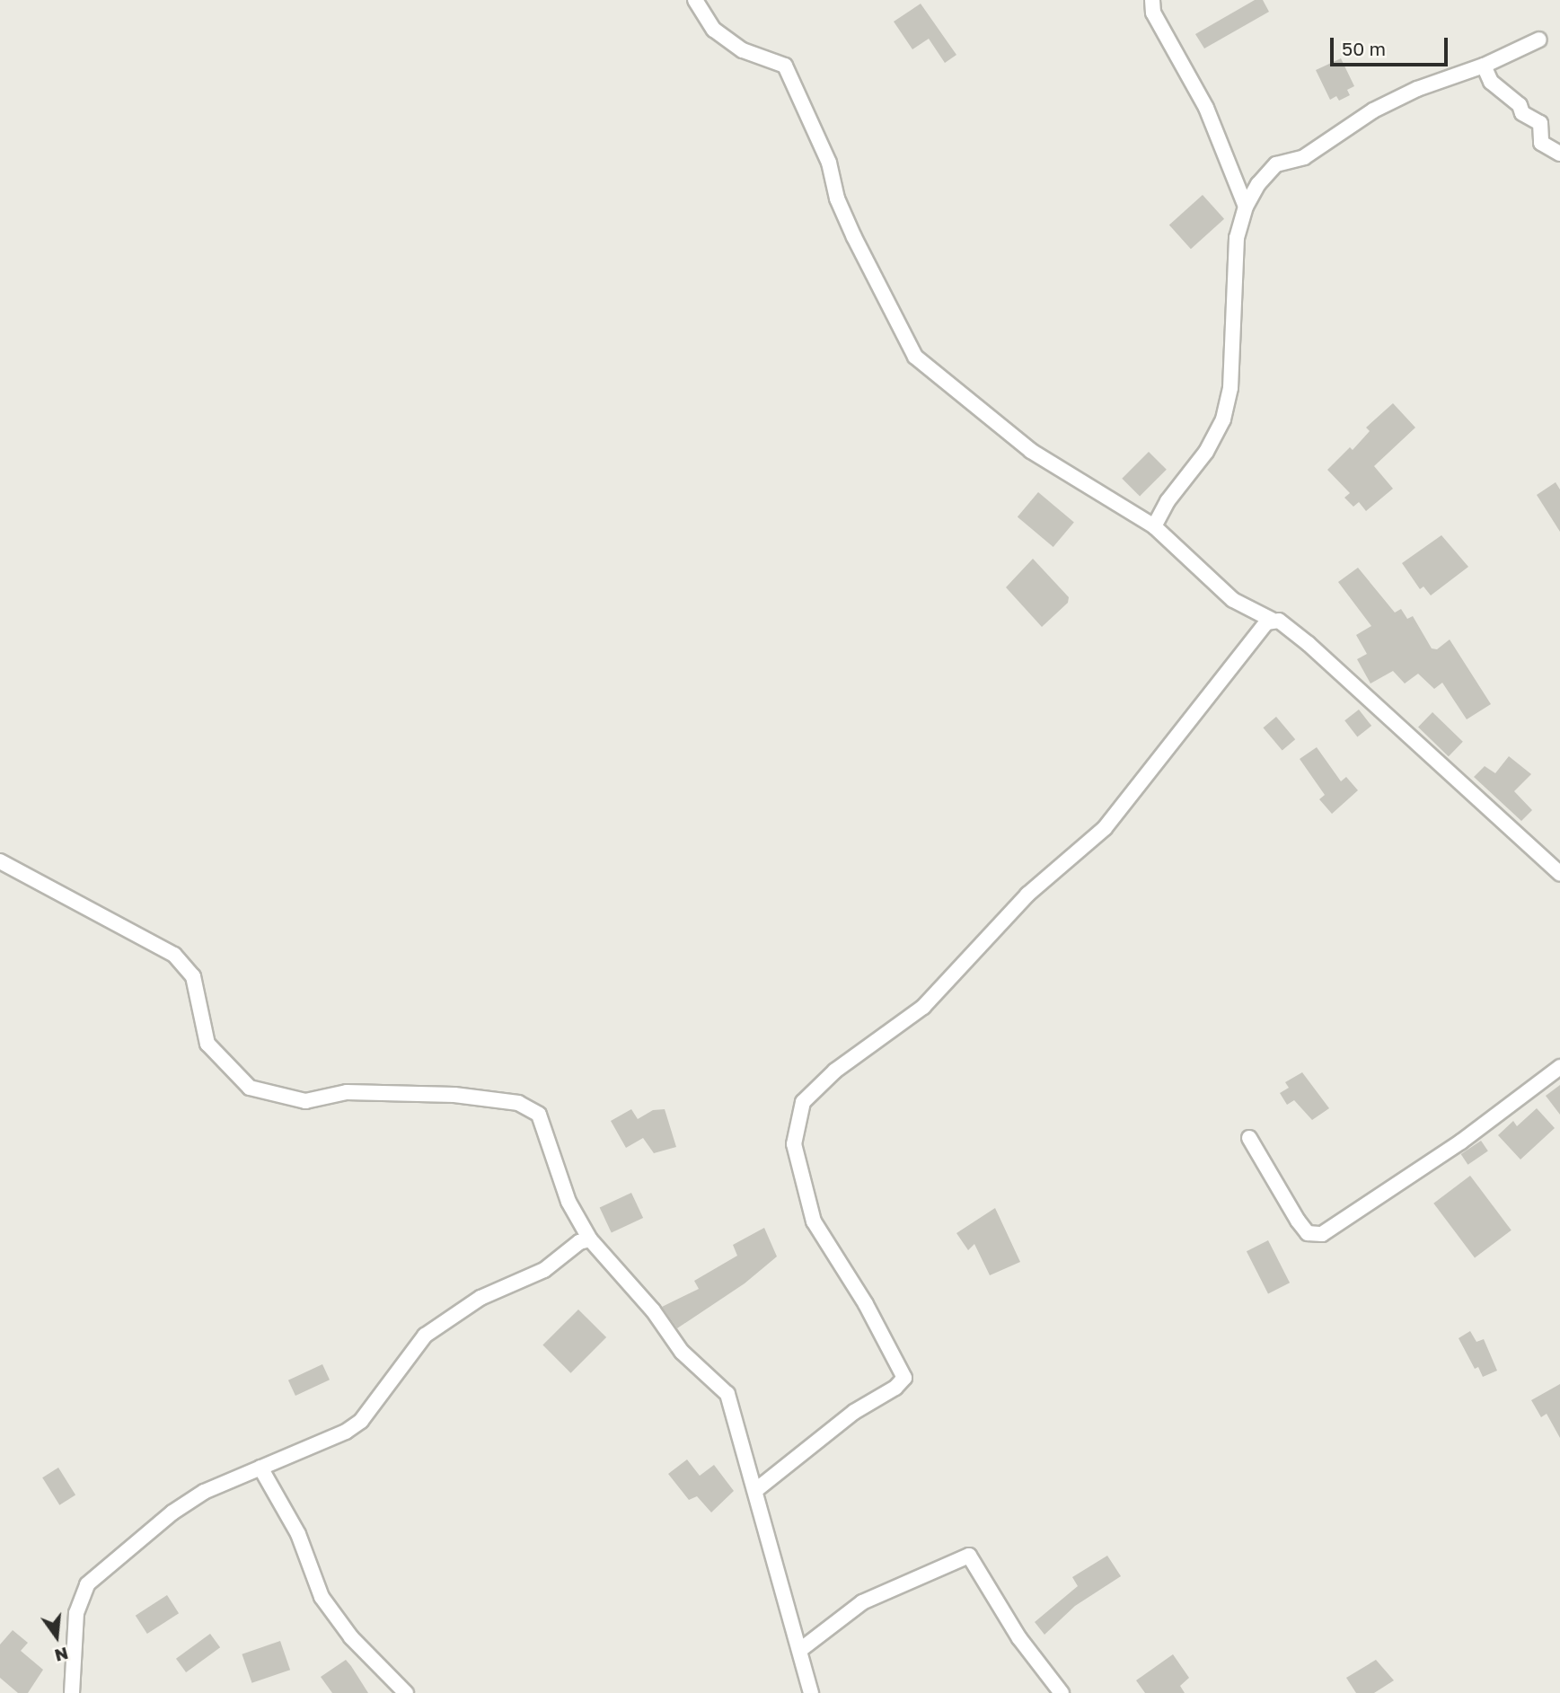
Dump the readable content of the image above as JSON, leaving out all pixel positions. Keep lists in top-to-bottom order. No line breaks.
{"scale_bar":"50 m","north":"bottom"}
